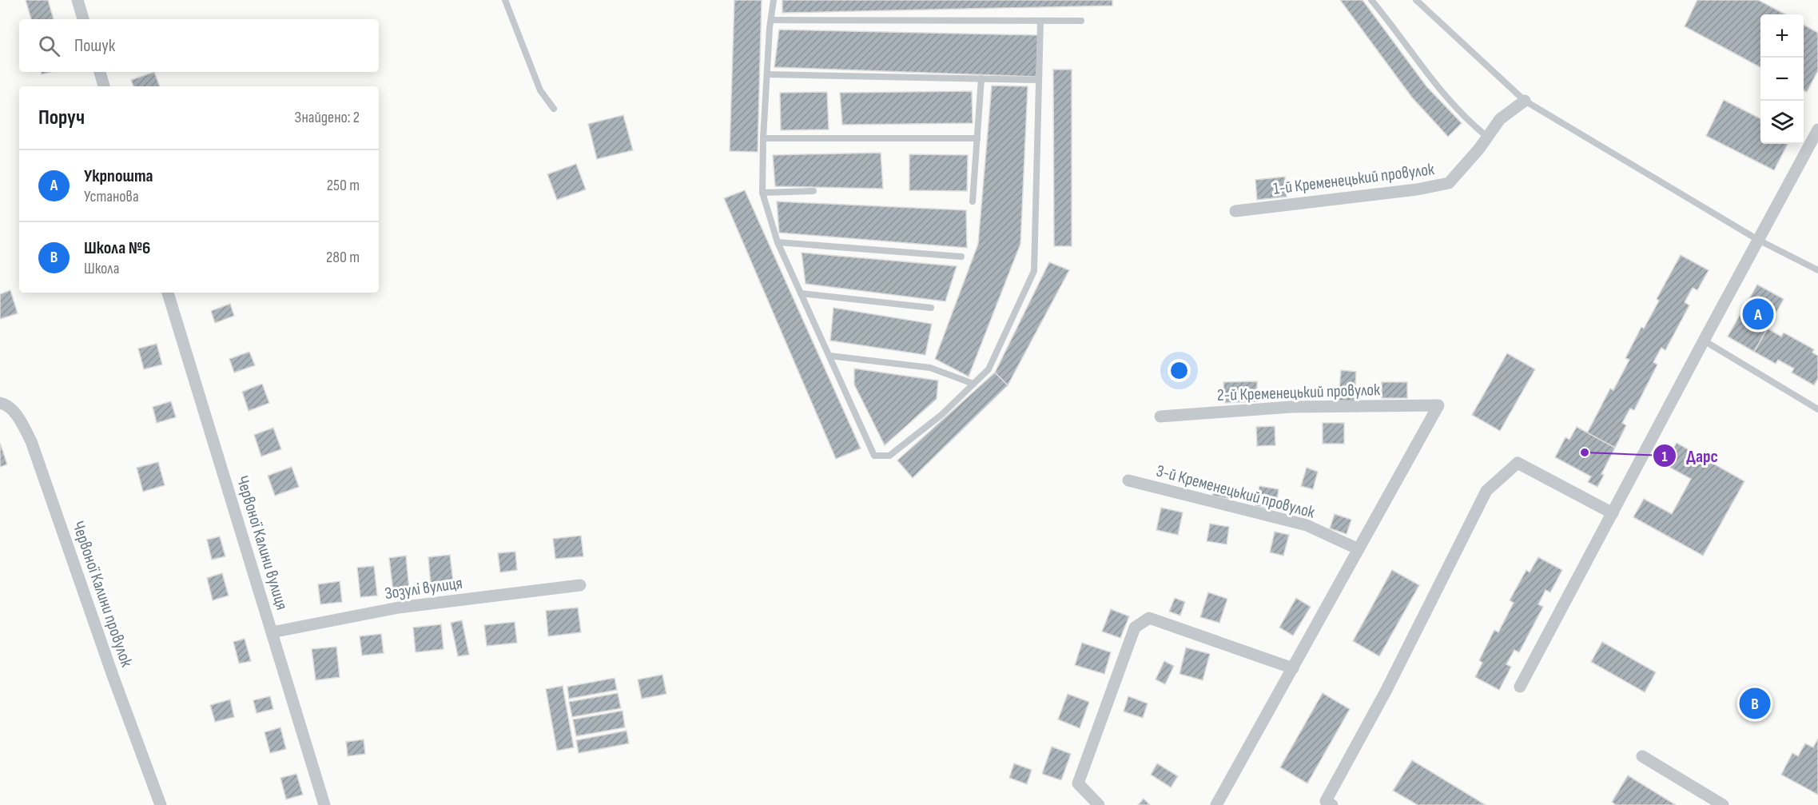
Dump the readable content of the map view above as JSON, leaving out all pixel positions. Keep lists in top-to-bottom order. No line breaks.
{"streets":{"street":["1-й Кременецький провулок","2-й Кременецький провулок","3-й Кременецький провулок","Червоної Калини вулиця","Зозулі вулиця","Червоної Калини провулок"]},"crossings":[["2-й Кременецький провулок","3-й Кременецький провулок"],["Червоної Калини вулиця","Зозулі вулиця"]],"places":["Дарс"],"page":{"map_buttons":["+","−"],"search":"Пошук","heading":["Поруч","Знайдено: 2"],"list":[{"mark":"A","name":"Укрпошта","note":"Установа","value":"250 m"},{"mark":"B","name":"Школа №6","note":"Школа","value":"280 m"}],"pins":["A","B"]}}
